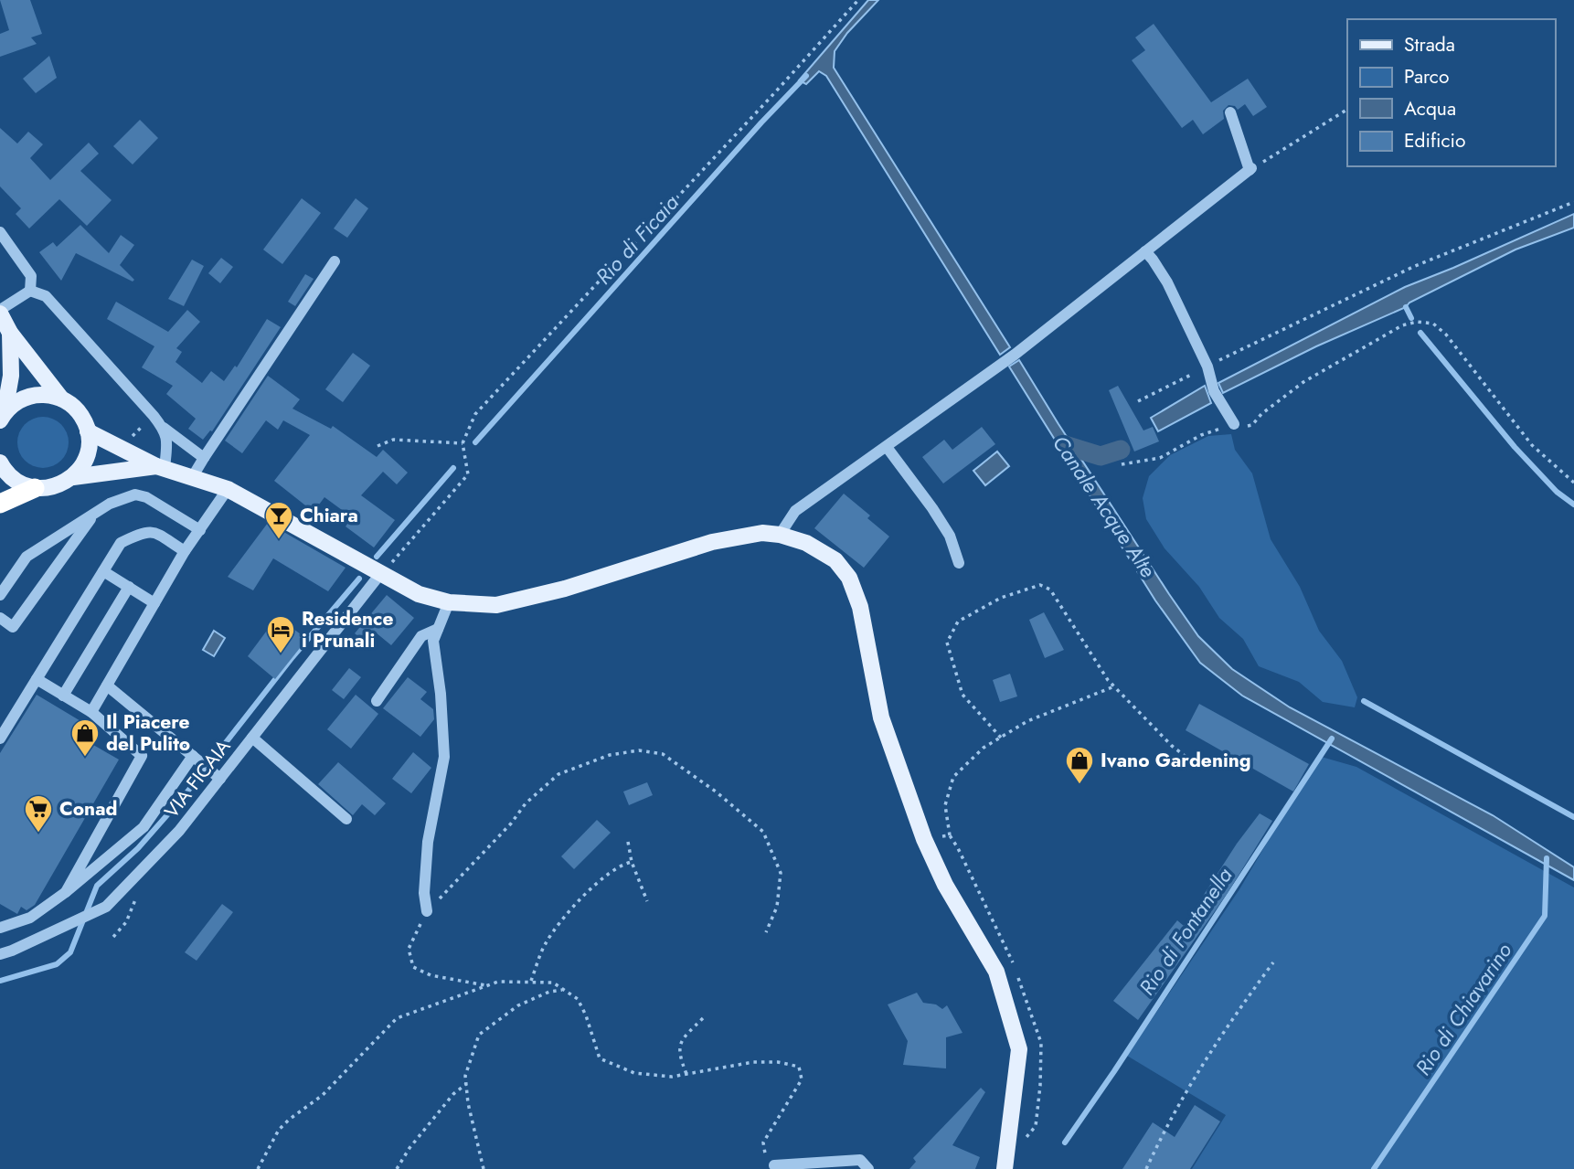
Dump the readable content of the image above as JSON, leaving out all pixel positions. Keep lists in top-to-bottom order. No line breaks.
{"streets":{"street":["VIA FICAIA"]},"water":["Rio di Ficaia","Canale Acque Alte","Rio di Fontanella","Rio di Chiavarino"],"places":{"bar":["Chiara"],"hotel":["Residence i Prunali"],"shop":["Il Piacere del Pulito","Ivano Gardening"],"supermarket":["Conad"]},"legend":["Strada","Parco","Acqua","Edificio"]}
